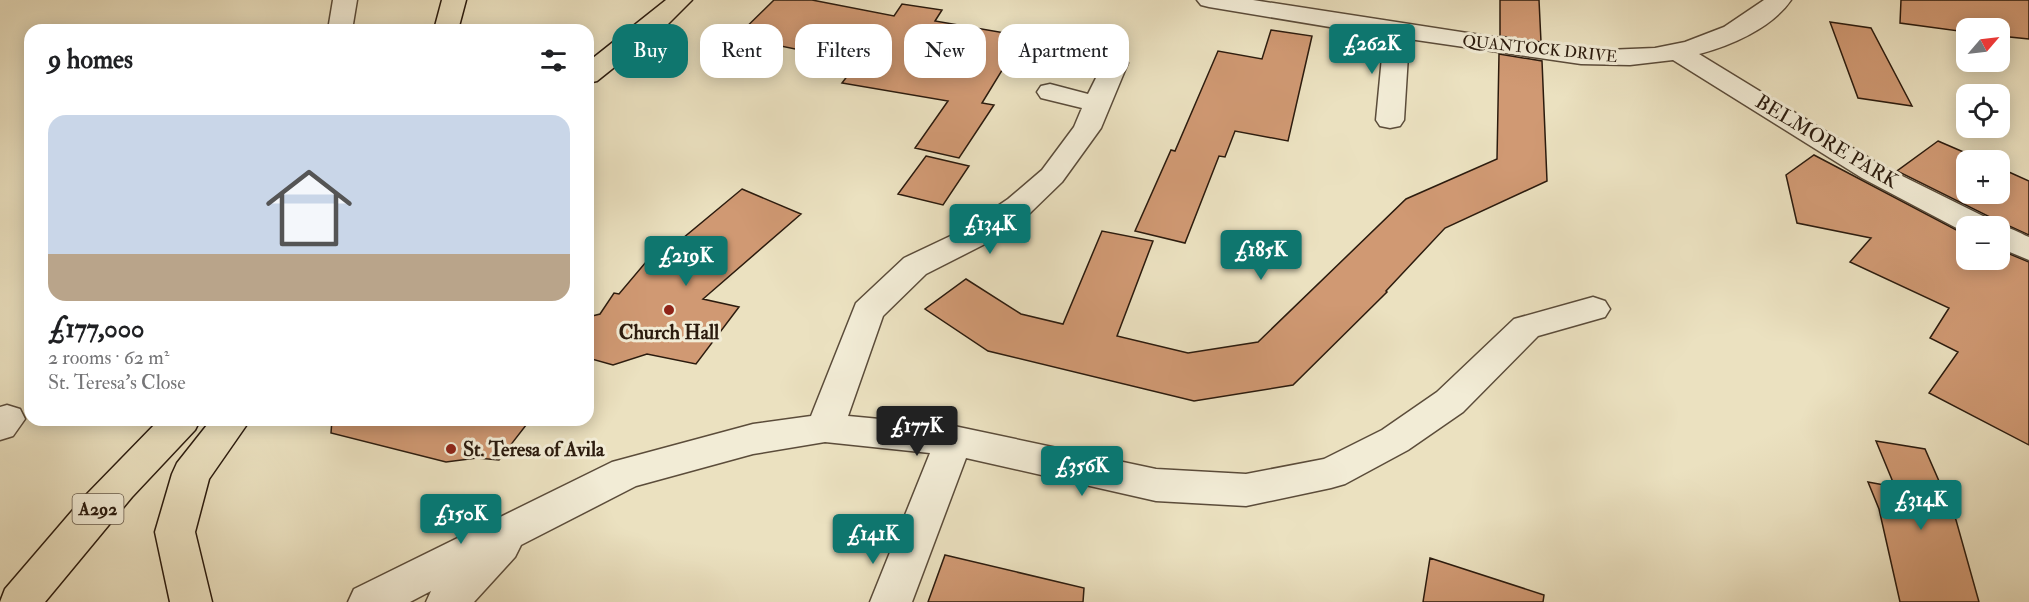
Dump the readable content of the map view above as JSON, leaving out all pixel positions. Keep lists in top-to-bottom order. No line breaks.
{"streets":{"main road":["A292"],"street":["QUANTOCK DRIVE","BELMORE PARK"]},"crossings":[["QUANTOCK DRIVE","BELMORE PARK"]],"places":["Church Hall","St. Teresa of Avila"],"north":"top right","page":{"map_buttons":["+","−"],"price":["£262K","£134K","£185K","£219K","£177K","£356K","£314K","£150K","£141K"],"chip":["Buy","Rent","Filters","New","Apartment"],"heading":"9 homes","list":[{"name":"£177,000","note":"2 rooms · 62 m² · St. Teresa's Close"}]}}
